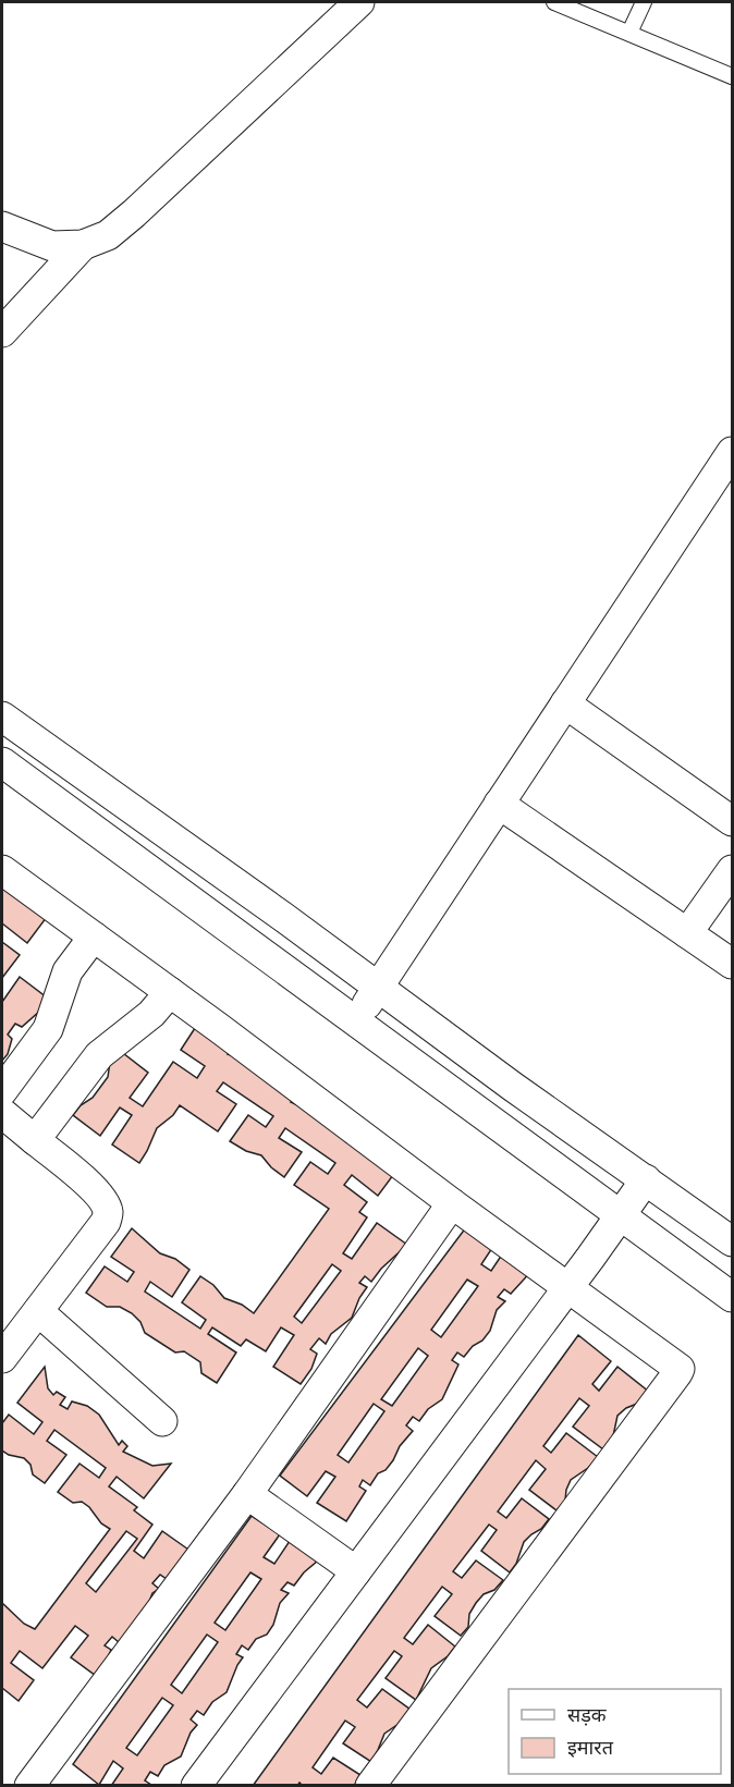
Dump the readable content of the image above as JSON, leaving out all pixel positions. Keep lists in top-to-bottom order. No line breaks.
{"legend":["सड़क","इमारत"]}
